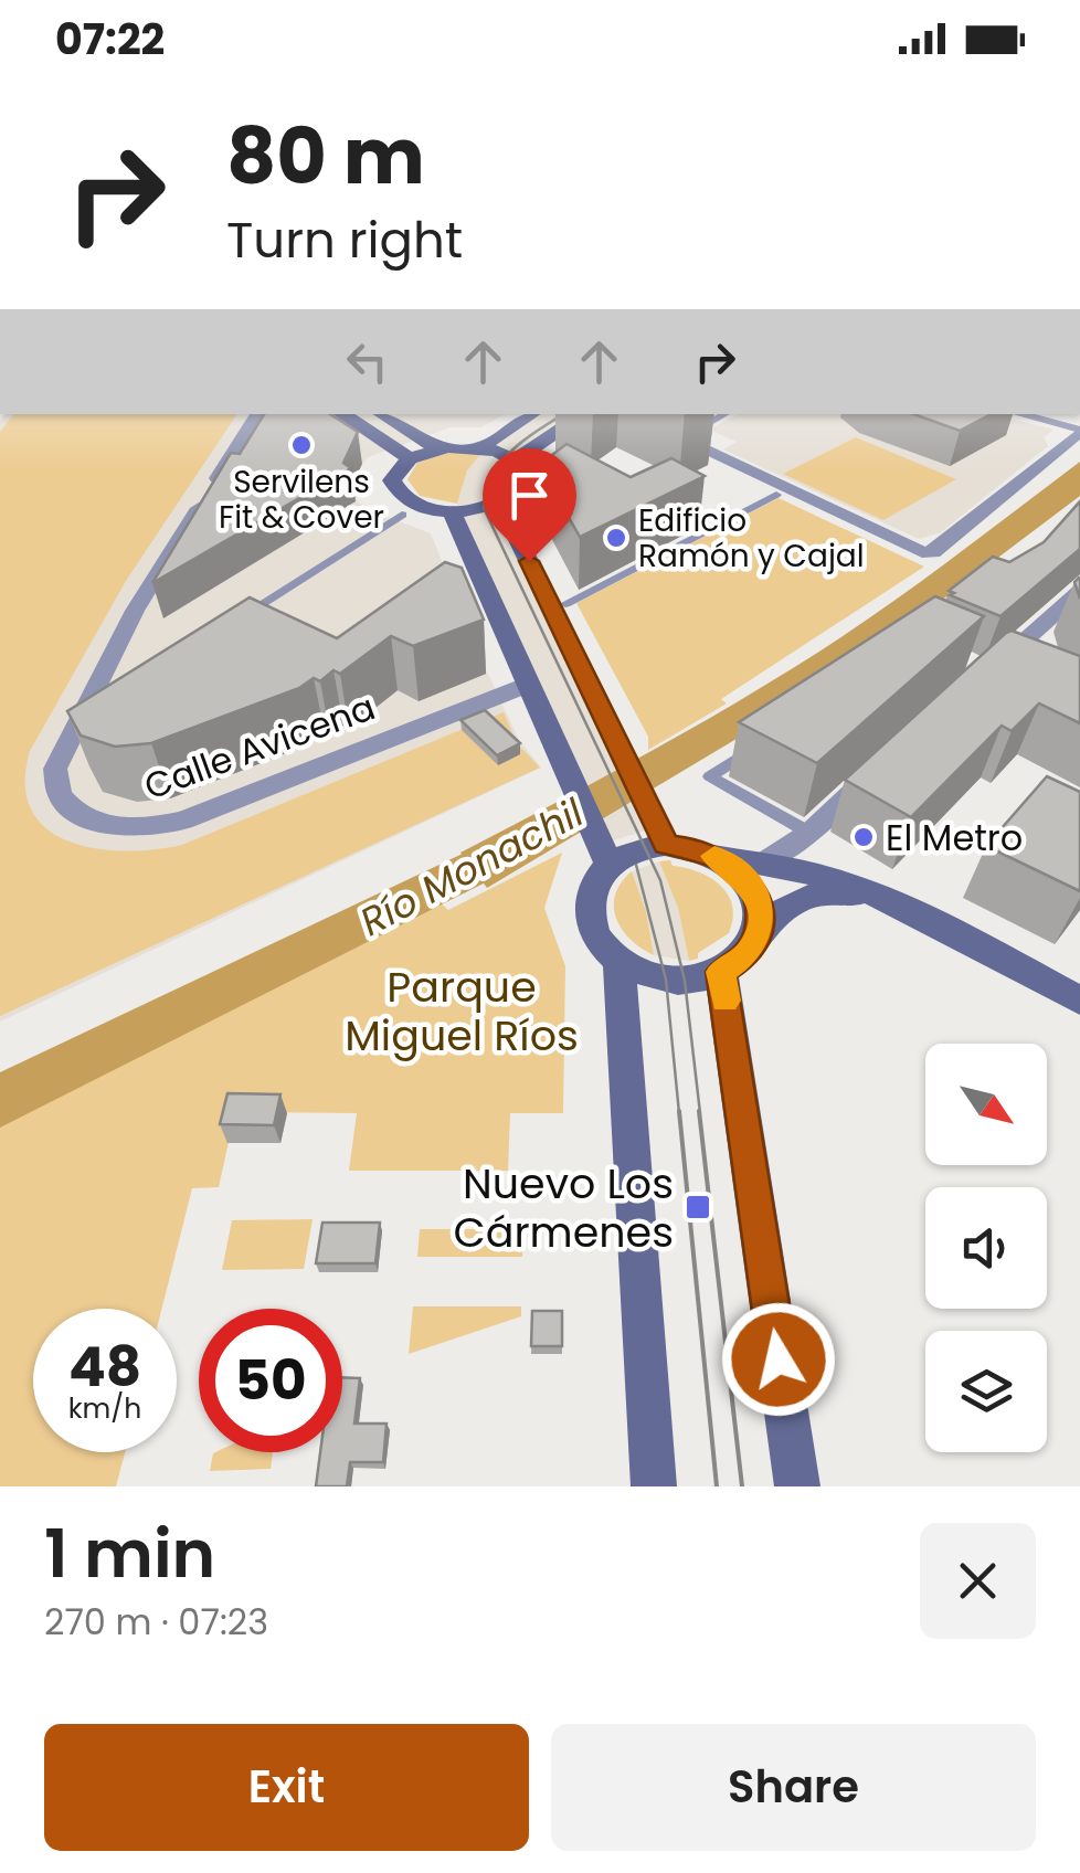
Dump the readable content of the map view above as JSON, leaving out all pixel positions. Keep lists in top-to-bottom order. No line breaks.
{"streets":{"street":["Calle Avicena"]},"water":["Río Monachil"],"parks":["Parque Miguel Ríos"],"places":{"other":["Servilens Fit & Cover","Edificio Ramón y Cajal","El Metro"],"transit":["Nuevo Los Cármenes"]},"north":"bottom right","page":{"status":"07:22","turn":["80 m","Turn right"],"speed":"48 km/h","limit":"50","heading":["1 min","270 m · 07:23"],"buttons":["Exit","Share"]}}
